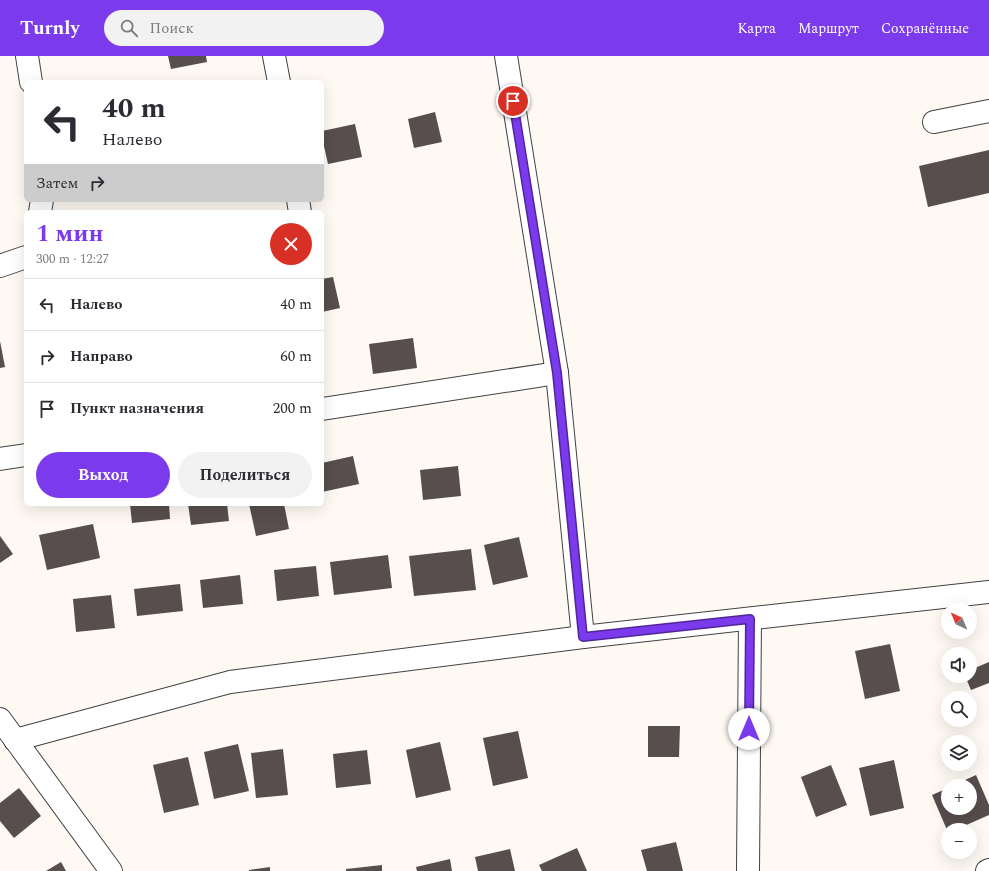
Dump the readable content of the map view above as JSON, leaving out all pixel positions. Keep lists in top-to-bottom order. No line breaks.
{"north":"top left","page":{"header":"Turnly","search":"Поиск","nav":["Карта","Маршрут","Сохранённые"],"turn":["40 m","Налево"],"then":"Затем","heading":["1 мин","300 m · 12:27"],"list":[{"name":"Налево","value":"40 m"},{"name":"Направо","value":"60 m"},{"name":"Пункт назначения","value":"200 m"}],"buttons":["Выход","Поделиться"],"map_buttons":["+","−"]}}
